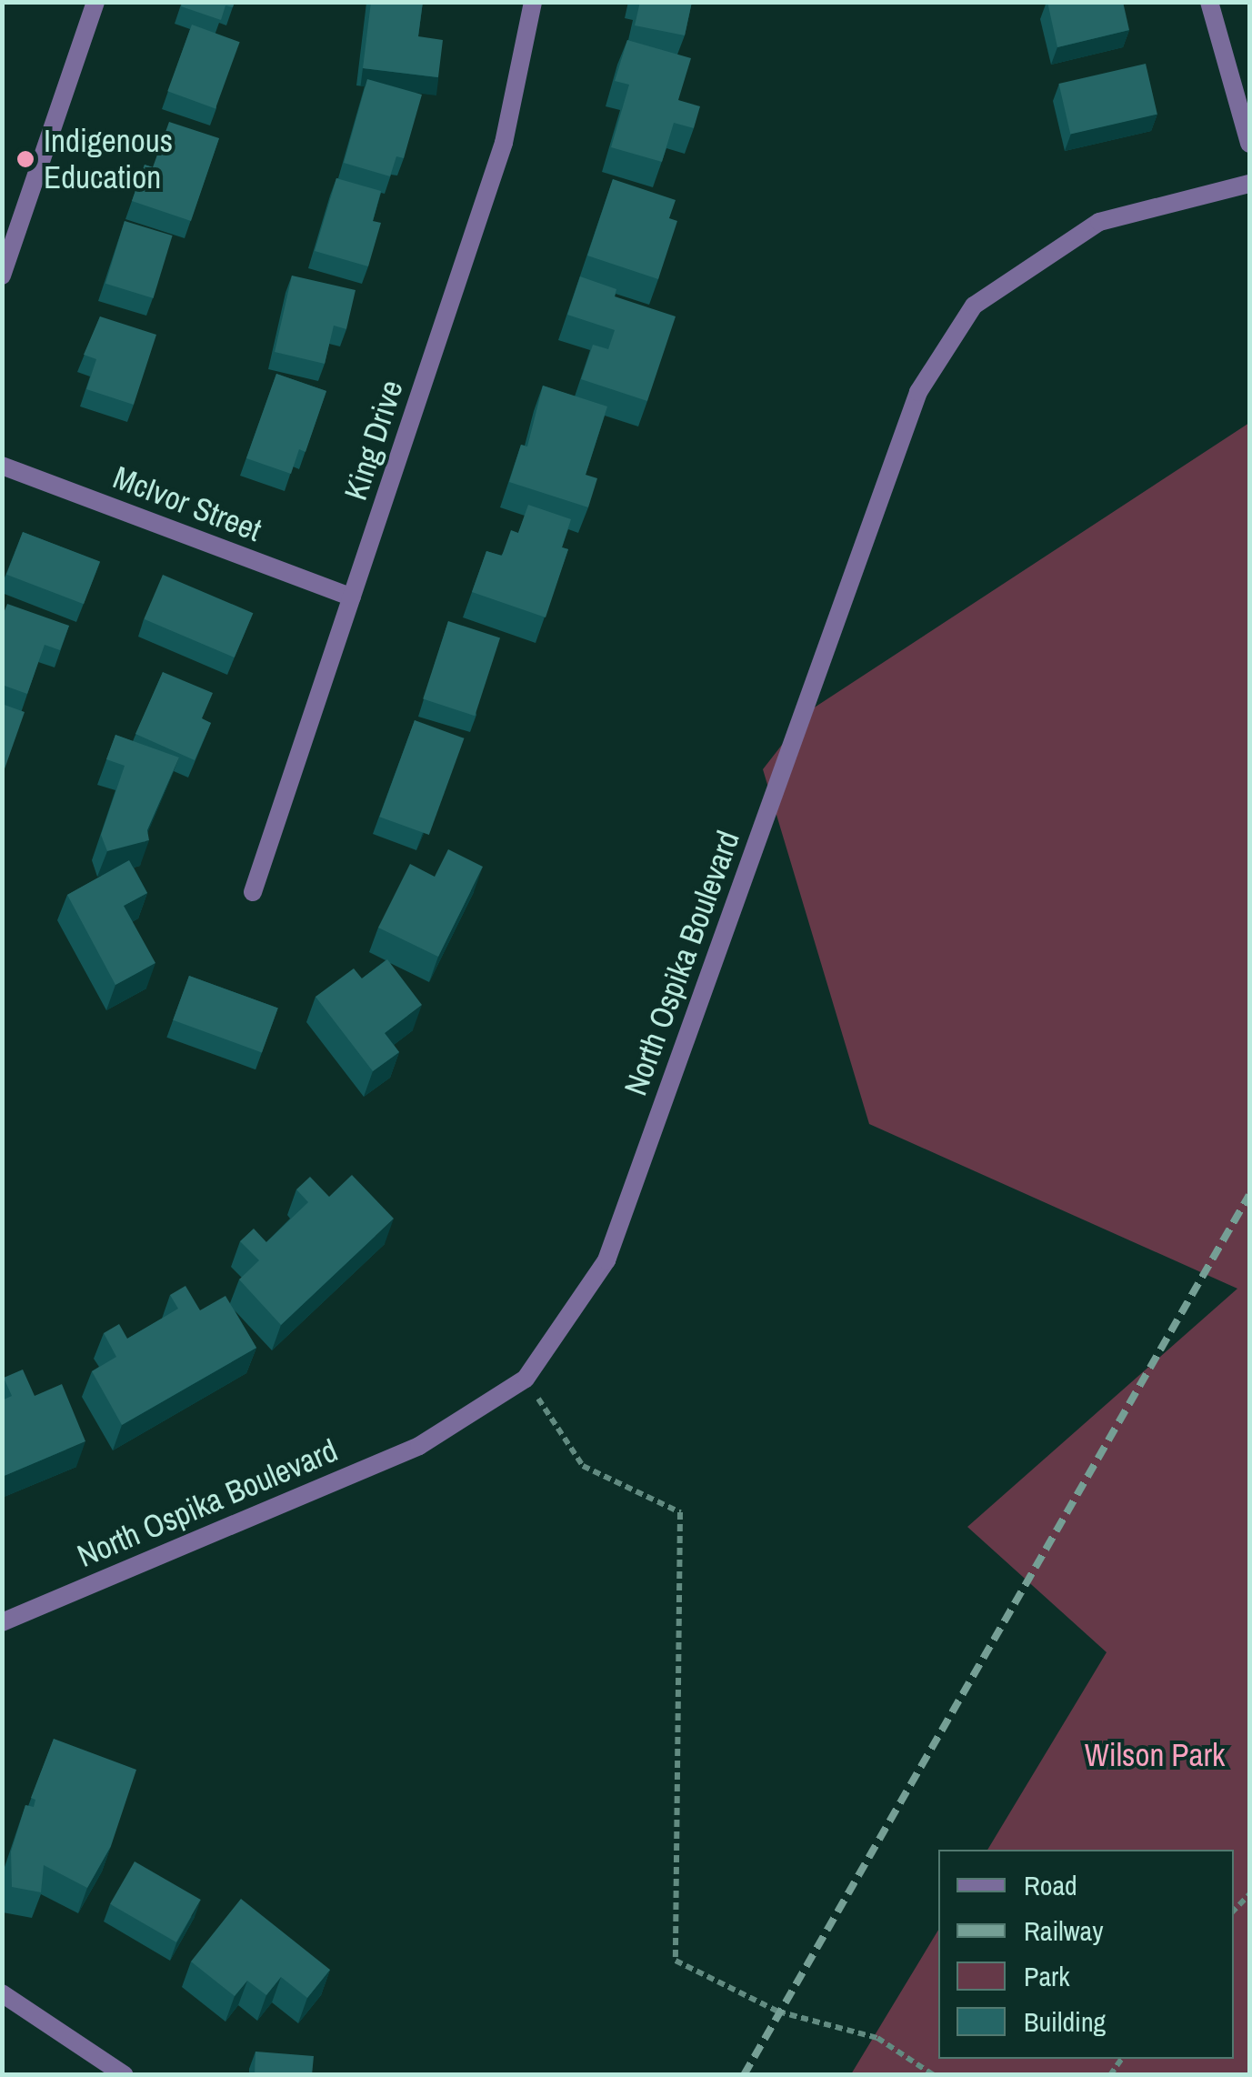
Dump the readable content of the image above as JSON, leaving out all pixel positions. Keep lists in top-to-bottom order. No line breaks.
{"streets":{"street":["King Drive","McIvor Street","North Ospika Boulevard"]},"crossings":[["King Drive","McIvor Street"]],"parks":["Wilson Park"],"places":["Indigenous Education"],"legend":["Road","Railway","Park","Building"]}
